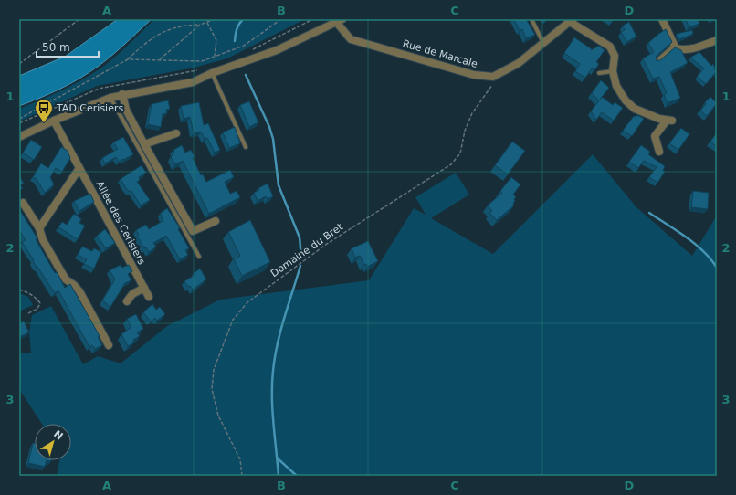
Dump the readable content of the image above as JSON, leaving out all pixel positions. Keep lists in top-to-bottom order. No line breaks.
{"streets":{"street":["Rue de Marcale","Allée des Cerisiers"],"path":["Domaine du Bret"]},"crossings":[["Rue de Marcale","Domaine du Bret"]],"places":{"bus stop":["TAD Cerisiers"]},"scale_bar":"50 m","north":"top right","grid":{"columns":["A","B","C","D"],"rows":["1","2","3"]}}
